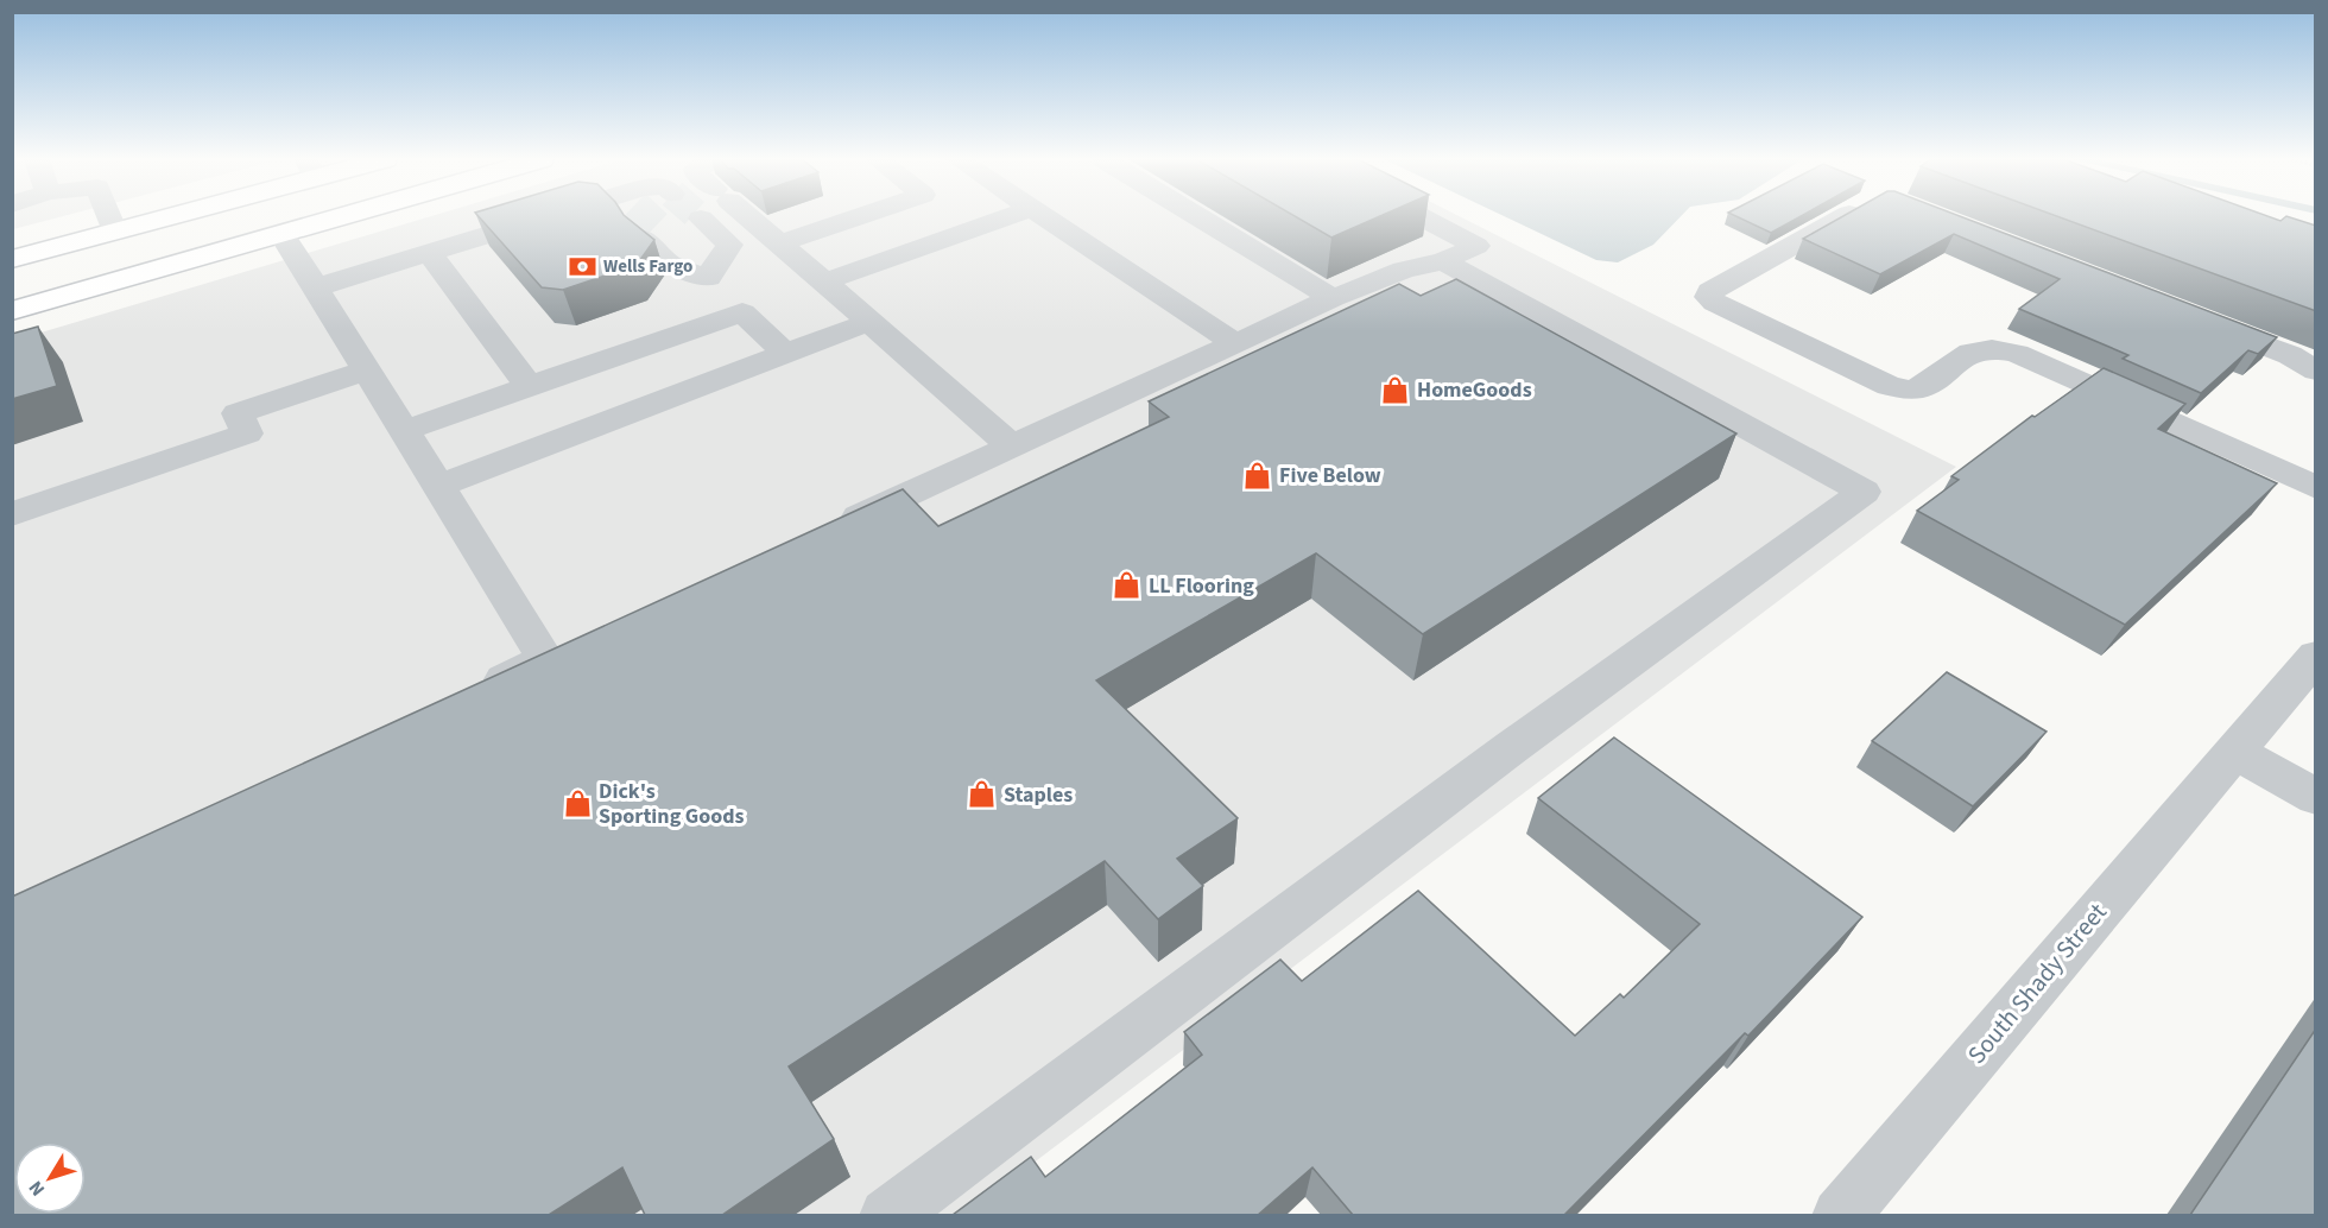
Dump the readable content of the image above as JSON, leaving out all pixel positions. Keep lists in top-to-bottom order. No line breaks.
{"streets":{"street":["South Shady Street"]},"places":{"bank":["Wells Fargo"],"shop":["HomeGoods","Five Below","LL Flooring","Staples","Dick's Sporting Goods"]},"north":"bottom left"}
